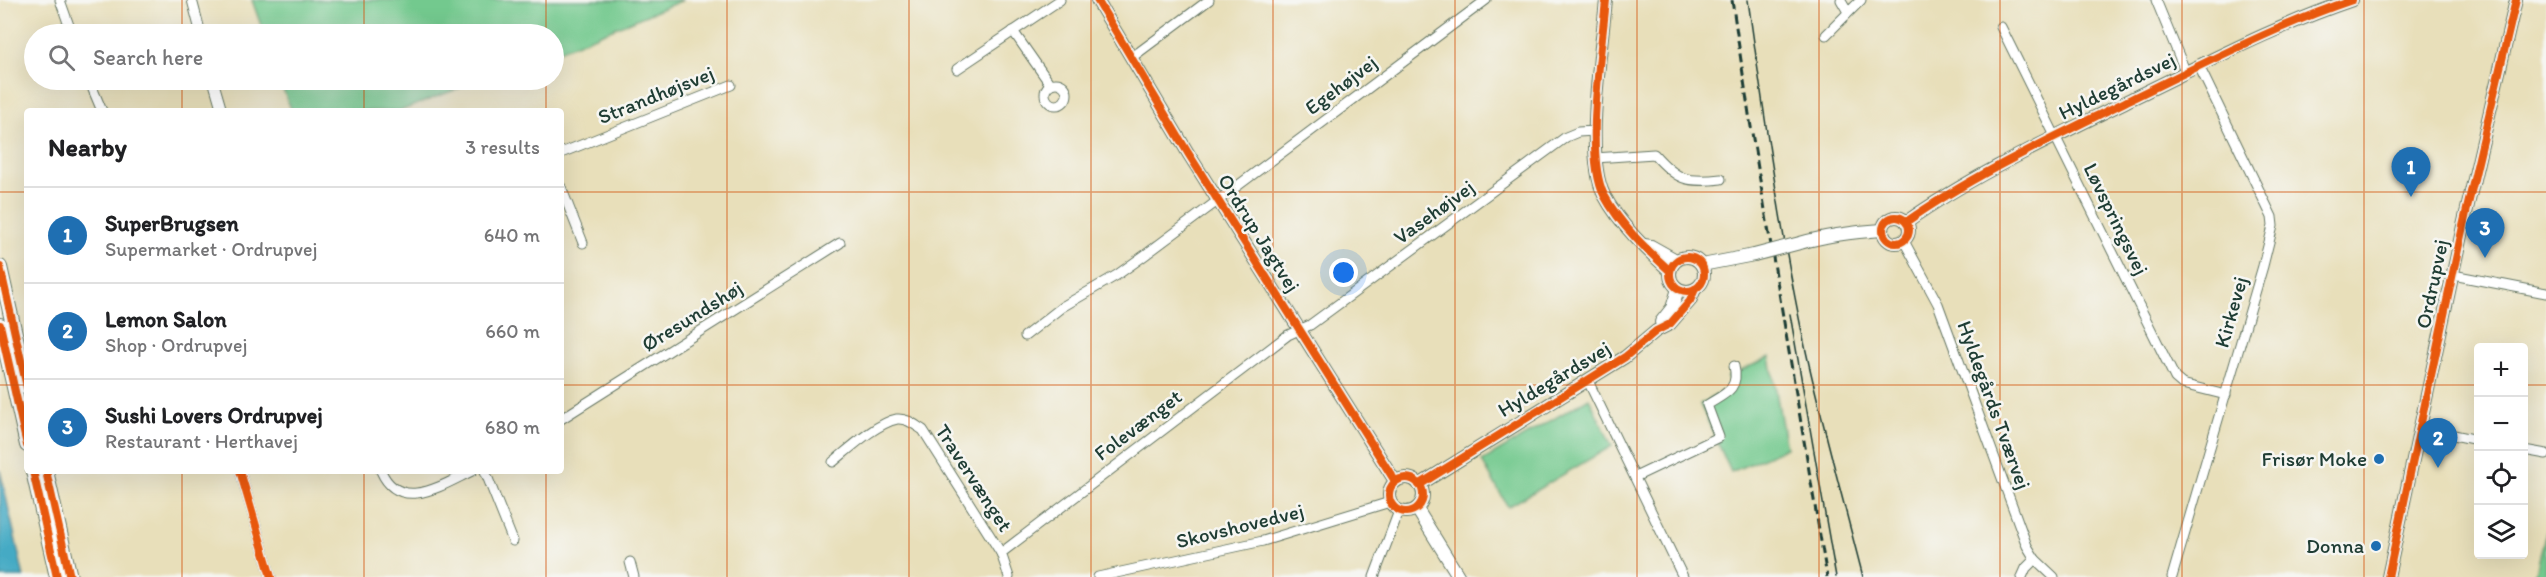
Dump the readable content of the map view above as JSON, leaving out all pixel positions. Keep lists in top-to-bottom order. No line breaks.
{"streets":{"street":["Egehøjvej","Hyldegårdsvej","Strandhøjsvej","Vasehøjvej","Løvspringsvej","Ordrup Jagtvej","Ordrupvej","Kirkevej","Øresundshøj","Hyldegårds Tværvej","Folevænget","Travervænget","Skovshovedvej"]},"crossings":[["Egehøjvej","Ordrup Jagtvej"],["Hyldegårdsvej","Løvspringsvej"],["Hyldegårdsvej","Ordrup Jagtvej"],["Hyldegårdsvej","Kirkevej"],["Hyldegårdsvej","Hyldegårds Tværvej"],["Hyldegårdsvej","Skovshovedvej"],["Vasehøjvej","Ordrup Jagtvej"],["Vasehøjvej","Folevænget"],["Løvspringsvej","Kirkevej"],["Ordrup Jagtvej","Folevænget"],["Ordrup Jagtvej","Skovshovedvej"],["Folevænget","Travervænget"]],"places":["Frisør Moke","Donna"],"page":{"search":"Search here","heading":["Nearby","3 results"],"pins":["1","3","2"],"list":[{"mark":"1","name":"SuperBrugsen","note":"Supermarket · Ordrupvej","value":"640 m"},{"mark":"2","name":"Lemon Salon","note":"Shop · Ordrupvej","value":"660 m"},{"mark":"3","name":"Sushi Lovers Ordrupvej","note":"Restaurant · Herthavej","value":"680 m"}],"map_buttons":["+","−"]}}
